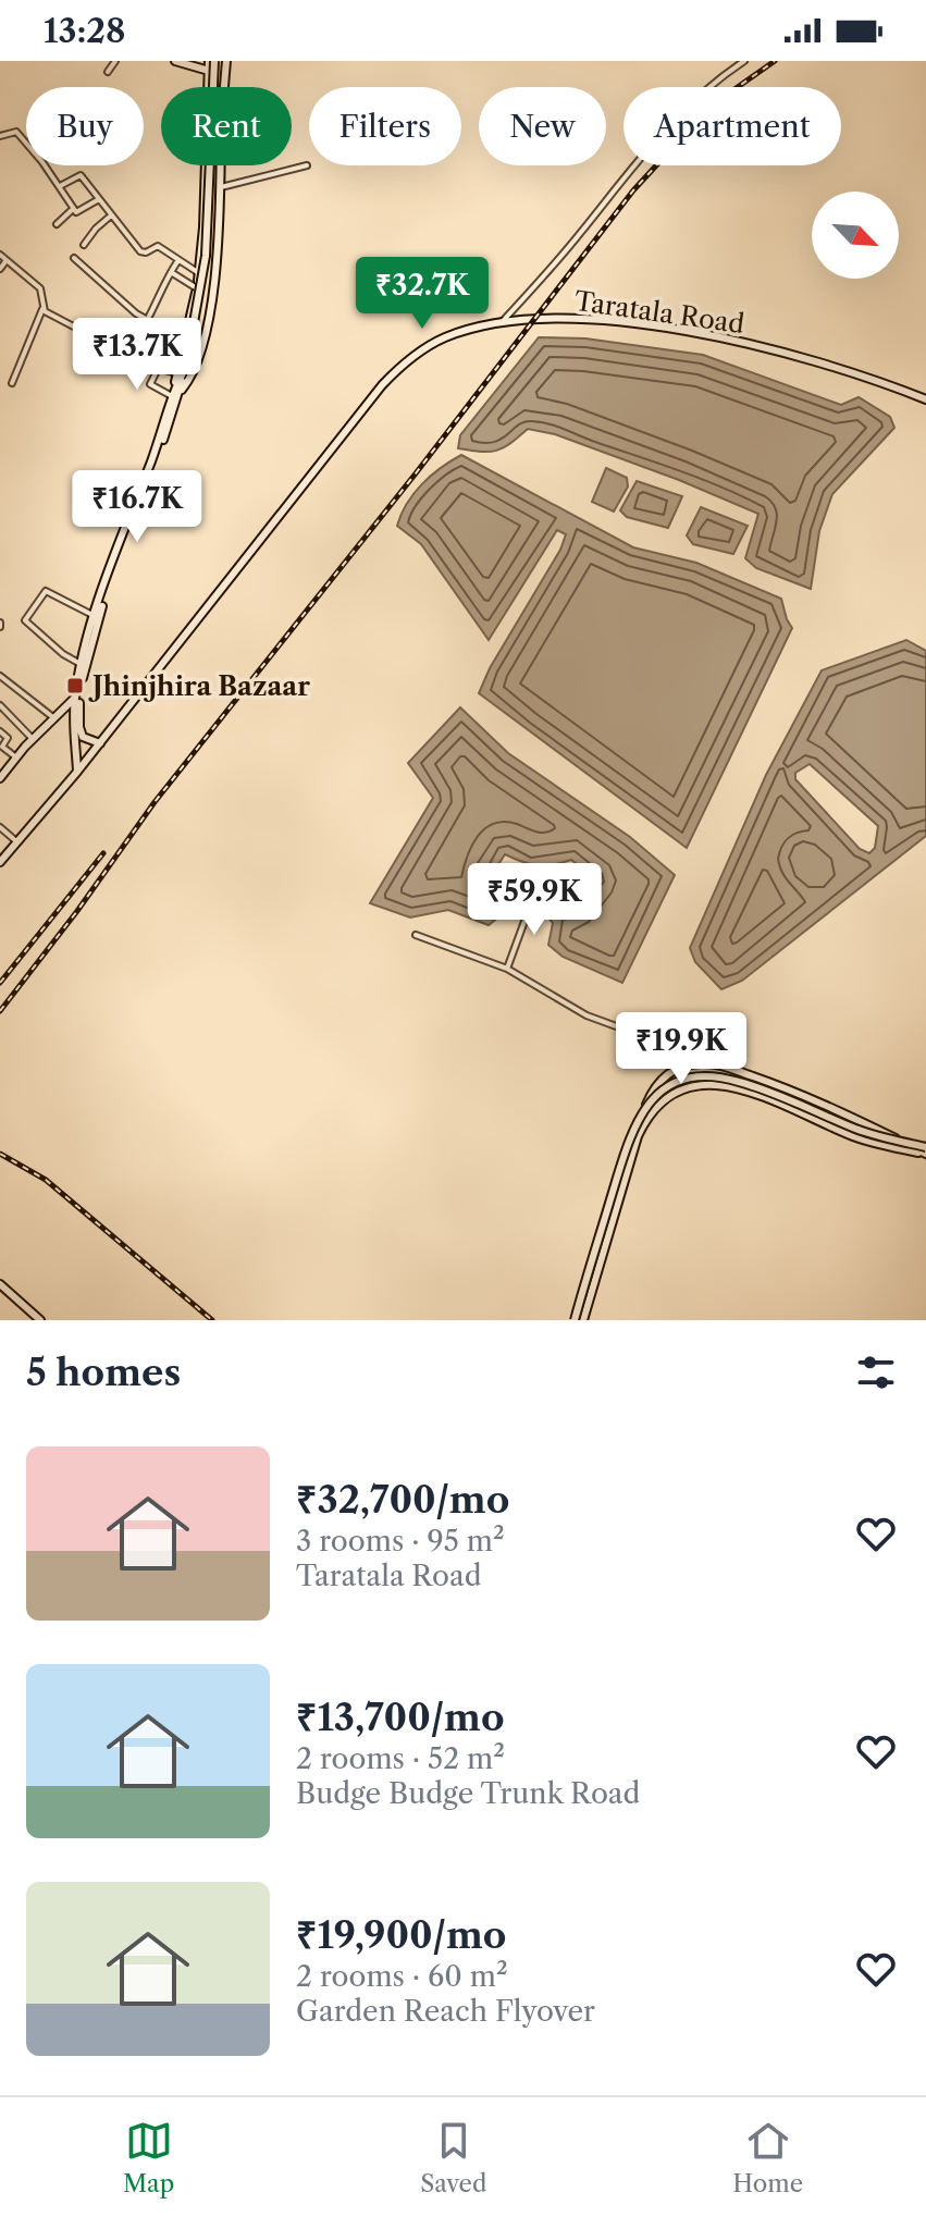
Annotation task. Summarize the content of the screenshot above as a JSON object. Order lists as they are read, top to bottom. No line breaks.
{"streets":{"street":["Taratala Road"]},"places":{"transit":["Jhinjhira Bazaar"]},"north":"bottom right","page":{"status":"13:28","chip":["Buy","Rent","Filters","New","Apartment"],"price":["₹32.7K","₹13.7K","₹16.7K","₹59.9K","₹19.9K"],"heading":"5 homes","list":[{"name":"₹32,700/mo","note":"3 rooms · 95 m² · Taratala Road"},{"name":"₹13,700/mo","note":"2 rooms · 52 m² · Budge Budge Trunk Road"},{"name":"₹19,900/mo","note":"2 rooms · 60 m² · Garden Reach Flyover"}],"tabs":["Map","Saved","Home"]}}
